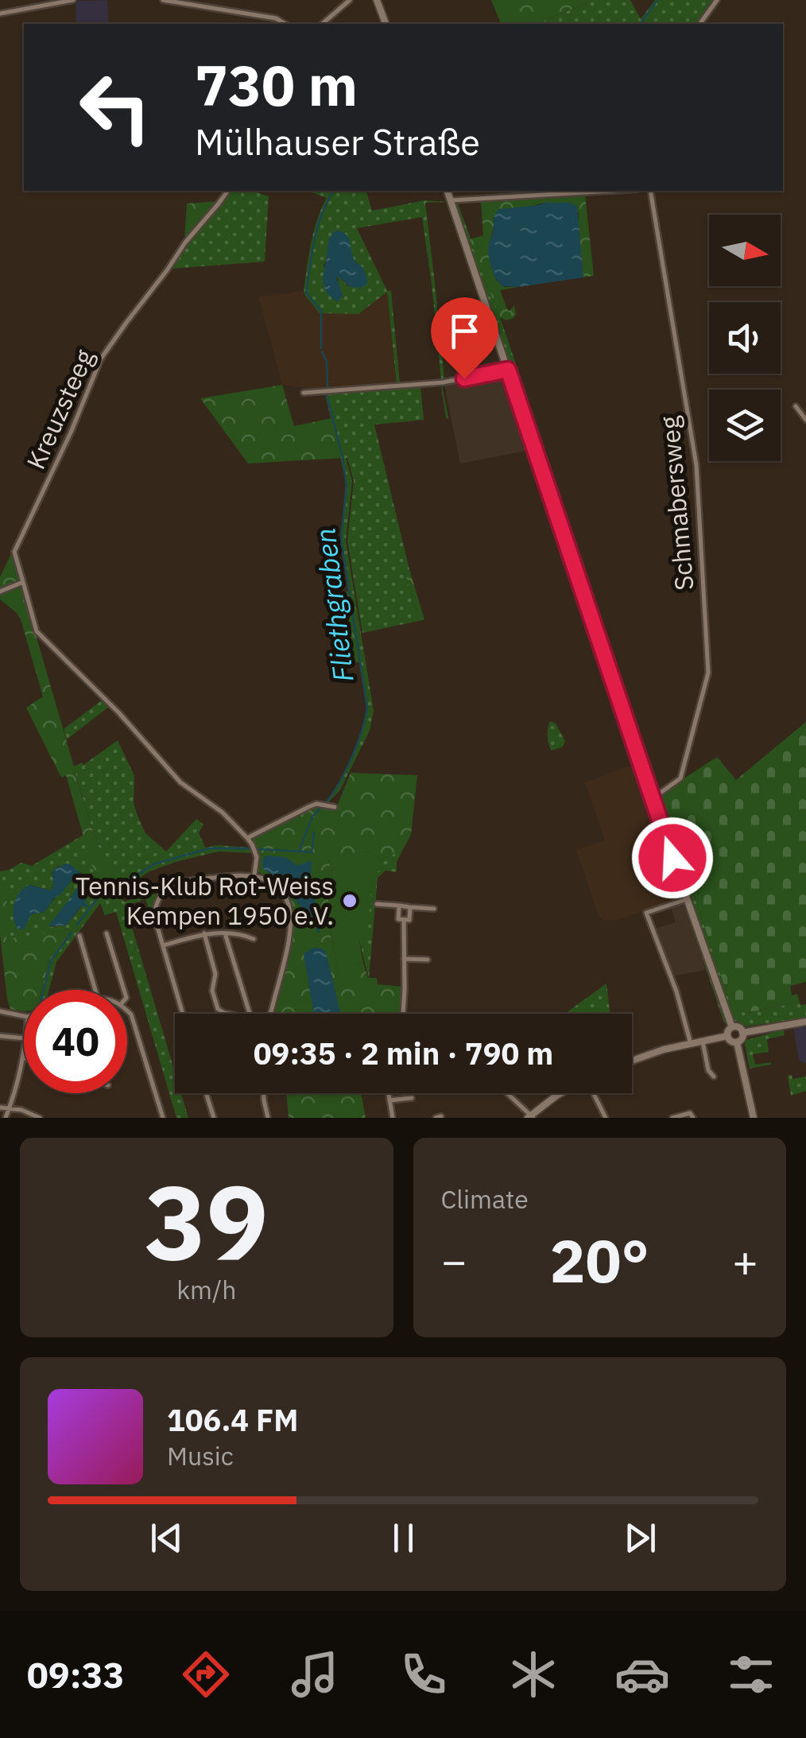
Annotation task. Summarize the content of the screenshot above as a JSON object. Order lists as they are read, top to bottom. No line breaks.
{"streets":{"street":["Kreuzsteeg","Schmabersweg"]},"water":["Fliethgraben"],"places":["Tennis-Klub Rot-Weiss Kempen 1950 e.V."],"north":"right","page":{"turn":["730 m","Mülhauser Straße"],"limit":"40","trip":"09:35 · 2 min · 790 m","tile":[["39","km/h"],"Climate"],"heat":["−","20°","+"],"song":["106.4 FM","Music"],"tabs":"09:33"}}
